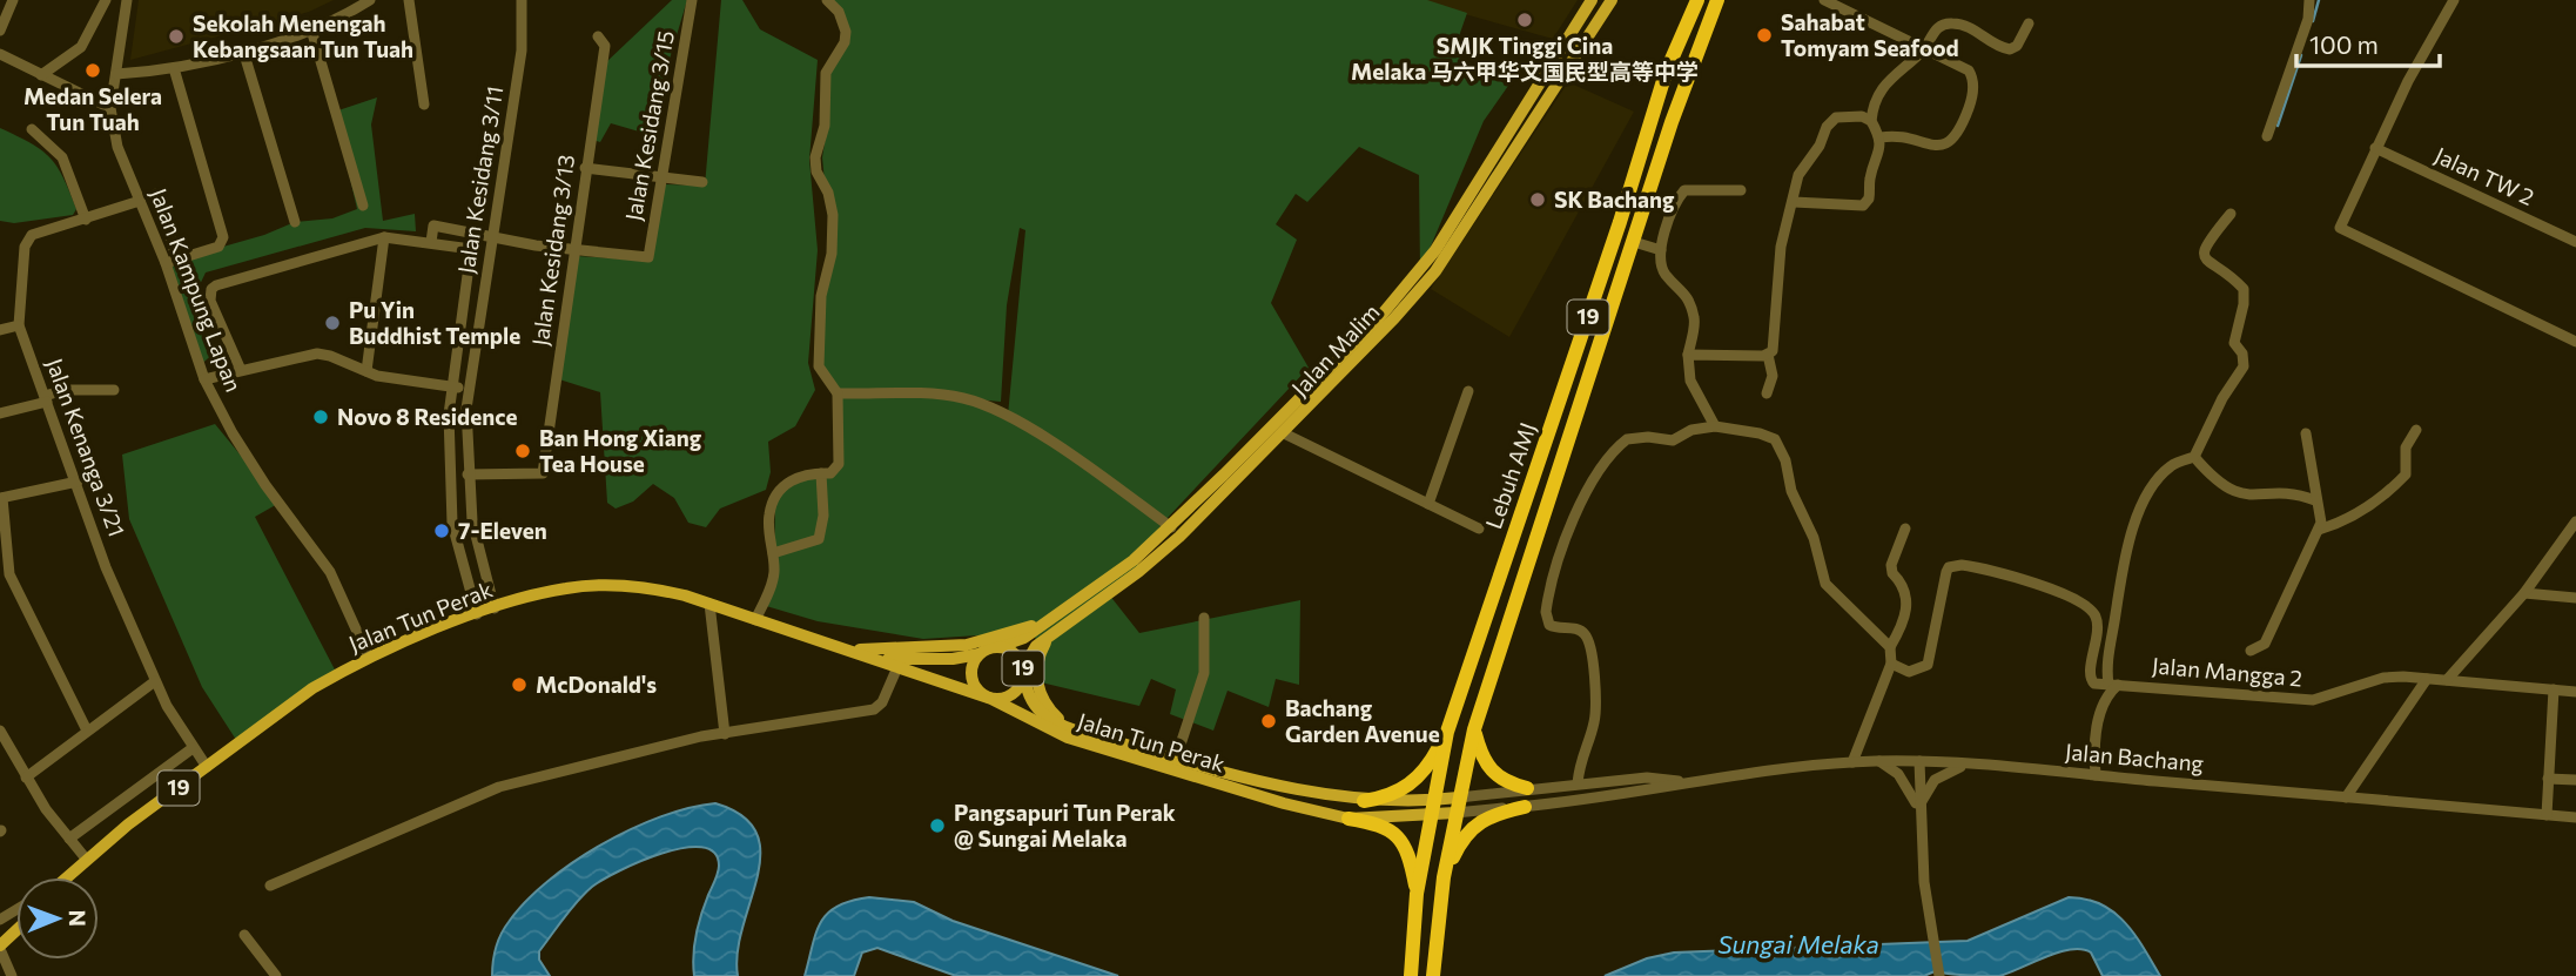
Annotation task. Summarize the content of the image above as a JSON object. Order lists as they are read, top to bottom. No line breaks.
{"streets":{"highway":["19","Lebuh AMJ"],"main road":["Jalan Malim","Jalan Tun Perak"],"street":["Jalan Kesidang 3/15","Jalan TW 2","Jalan Kesidang 3/11","Jalan Kesidang 3/13","Jalan Kampung Lapan","Jalan Kenanga 3/21","Jalan Mangga 2","Jalan Bachang"]},"crossings":[["Jalan Kesidang 3/15","Jalan Kesidang 3/13"],["Jalan Kesidang 3/11","Jalan Kesidang 3/13"],["Jalan Kesidang 3/11","Jalan Tun Perak"],["Jalan Kampung Lapan","Jalan Kenanga 3/21"],["Jalan Kampung Lapan","Jalan Tun Perak"],["19","Jalan Malim"],["19","Jalan Tun Perak"],["Jalan Malim","Jalan Tun Perak"],["Jalan Kenanga 3/21","Jalan Tun Perak"],["Lebuh AMJ","Jalan Tun Perak"],["Lebuh AMJ","Jalan Bachang"]],"water":["Sungai Melaka"],"places":["SMJK Tinggi Cina Melaka 马六甲华文国民型高等中学","Sahabat Tomyam Seafood","Sekolah Menengah Kebangsaan Tun Tuah","Medan Selera Tun Tuah","SK Bachang","Pu Yin Buddhist Temple","Novo 8 Residence","Ban Hong Xiang Tea House","7-Eleven","McDonald's","Bachang Garden Avenue","Pangsapuri Tun Perak @ Sungai Melaka"],"scale_bar":"100 m","north":"right"}
